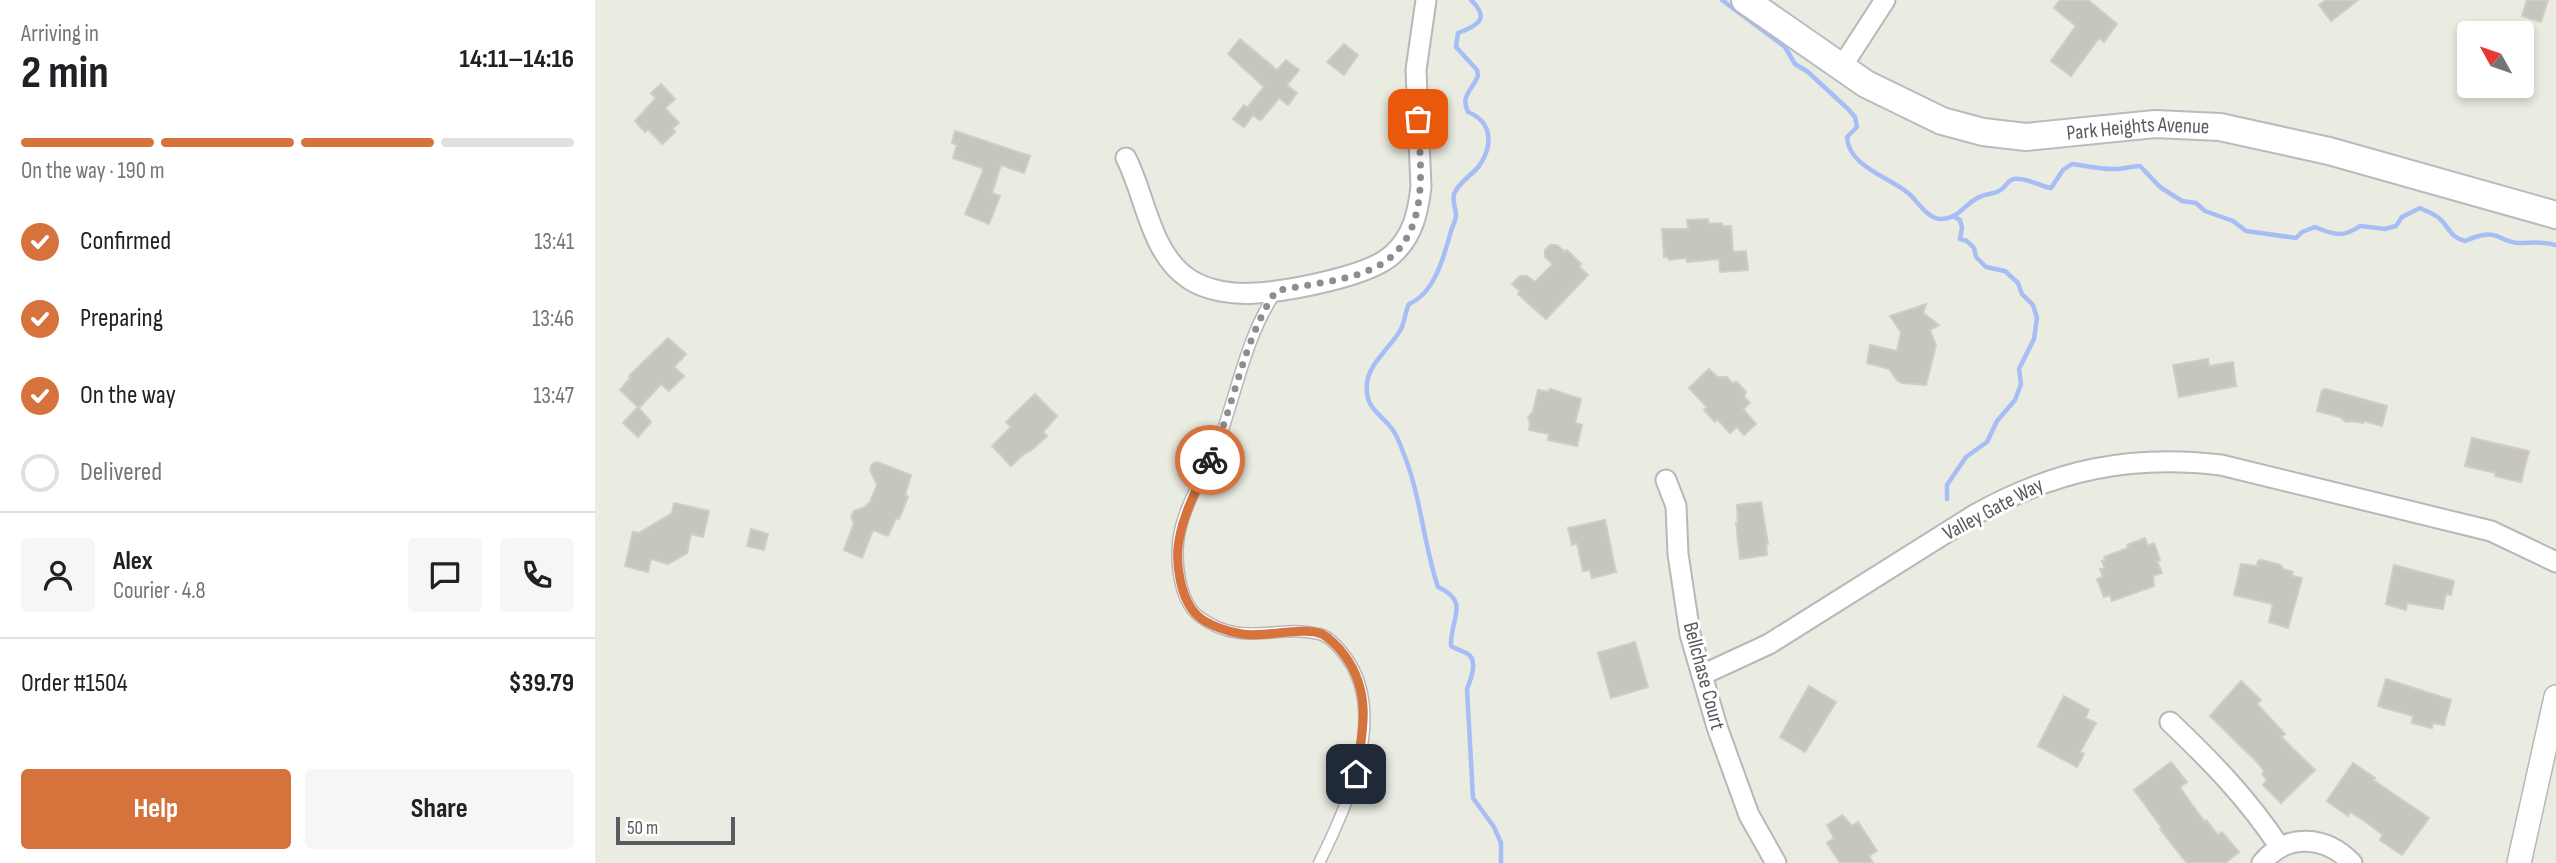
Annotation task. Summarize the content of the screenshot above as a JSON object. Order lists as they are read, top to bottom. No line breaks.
{"streets":{"main road":["Park Heights Avenue"],"street":["Valley Gate Way","Bellchase Court"]},"crossings":[["Valley Gate Way","Bellchase Court"]],"scale_bar":"50 m","north":"top left","page":{"heading":["2 min","Arriving in","14:11–14:16"],"panel":["Alex","Courier · 4.8","Order #1504","$39.79"],"bar":"On the way · 190 m","list":[["Confirmed","13:41"],["Preparing","13:46"],["On the way","13:47"],"Delivered"],"buttons":["Help","Share"],"scale":"50 m"}}
